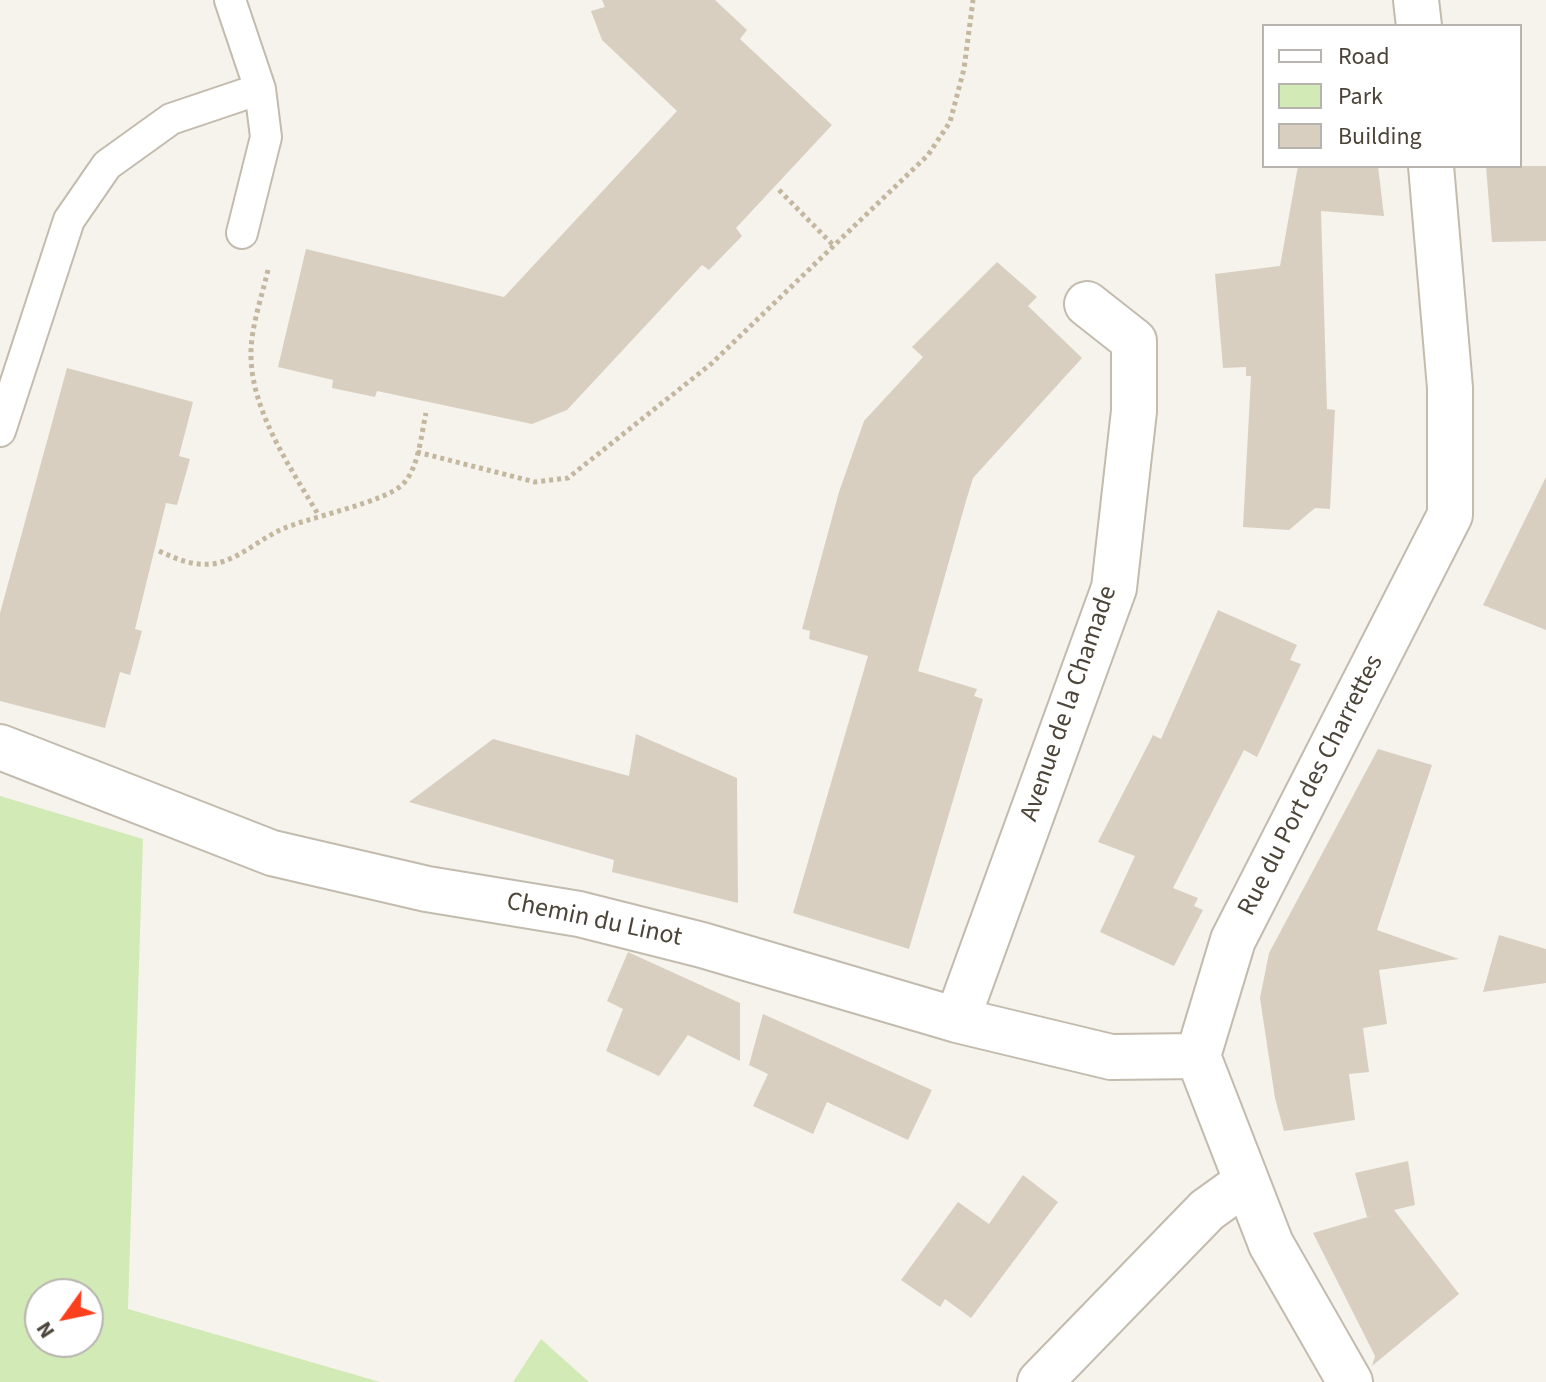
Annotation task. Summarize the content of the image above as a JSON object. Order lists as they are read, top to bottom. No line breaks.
{"streets":{"street":["Avenue de la Chamade","Rue du Port des Charrettes","Chemin du Linot"]},"crossings":[["Avenue de la Chamade","Chemin du Linot"],["Rue du Port des Charrettes","Chemin du Linot"]],"legend":["Road","Park","Building"],"north":"bottom left"}
